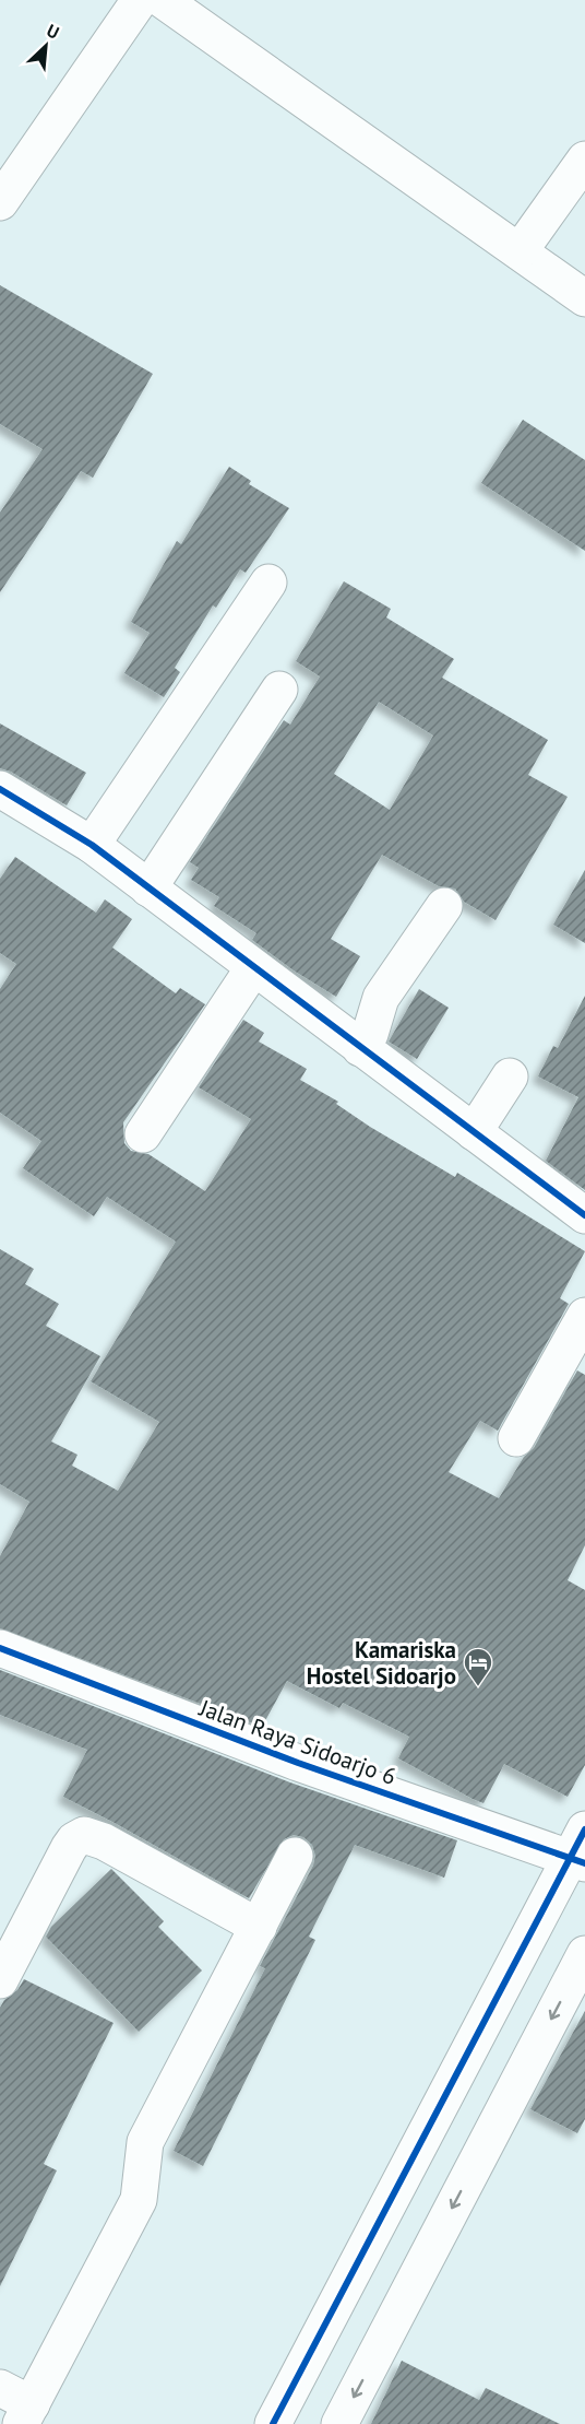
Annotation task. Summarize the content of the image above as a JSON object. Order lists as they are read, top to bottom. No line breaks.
{"streets":{"street":["Jalan Raya Sidoarjo 6"]},"places":{"hotel":["Kamariska Hostel Sidoarjo"]},"north":"top right"}
